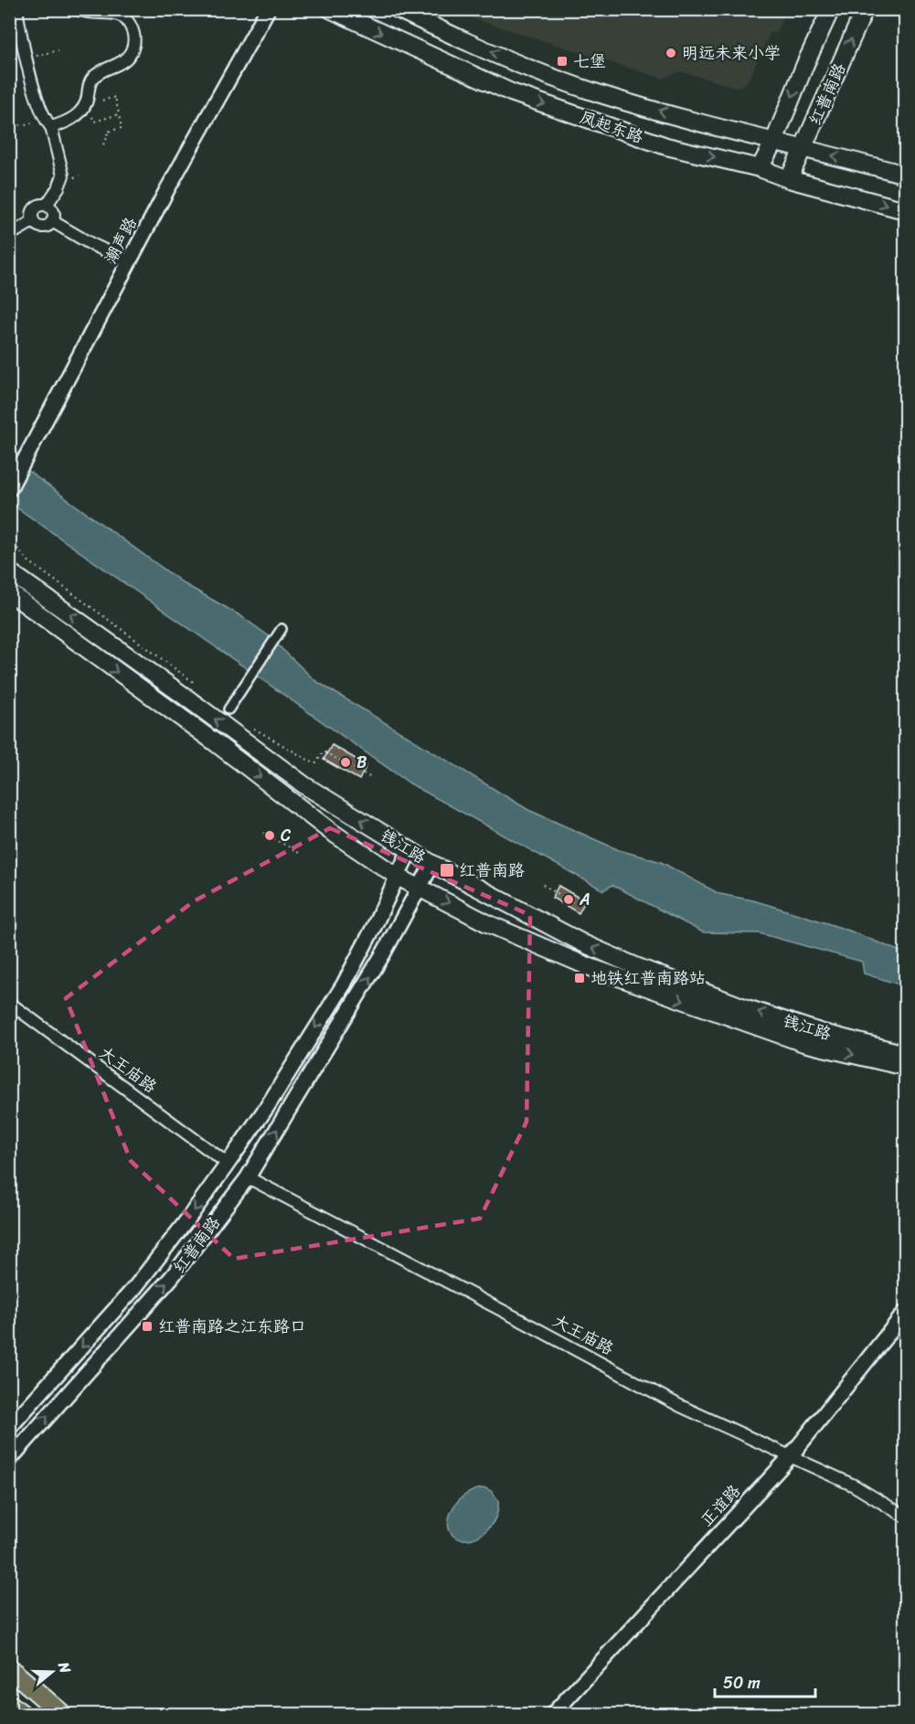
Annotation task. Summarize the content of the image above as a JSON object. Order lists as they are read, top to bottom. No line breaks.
{"streets":{"main road":["红普南路","凤起东路","钱江路"],"street":["潮声路","大王庙路","正谊路"]},"crossings":[["红普南路","凤起东路"],["红普南路","钱江路"],["红普南路","大王庙路"],["大王庙路","正谊路"]],"places":{"other":["明远未来小学","B","C","A"],"transit":["七堡","红普南路","地铁红普南路站","红普南路之江东路口"]},"scale_bar":"50 m","north":"right"}
